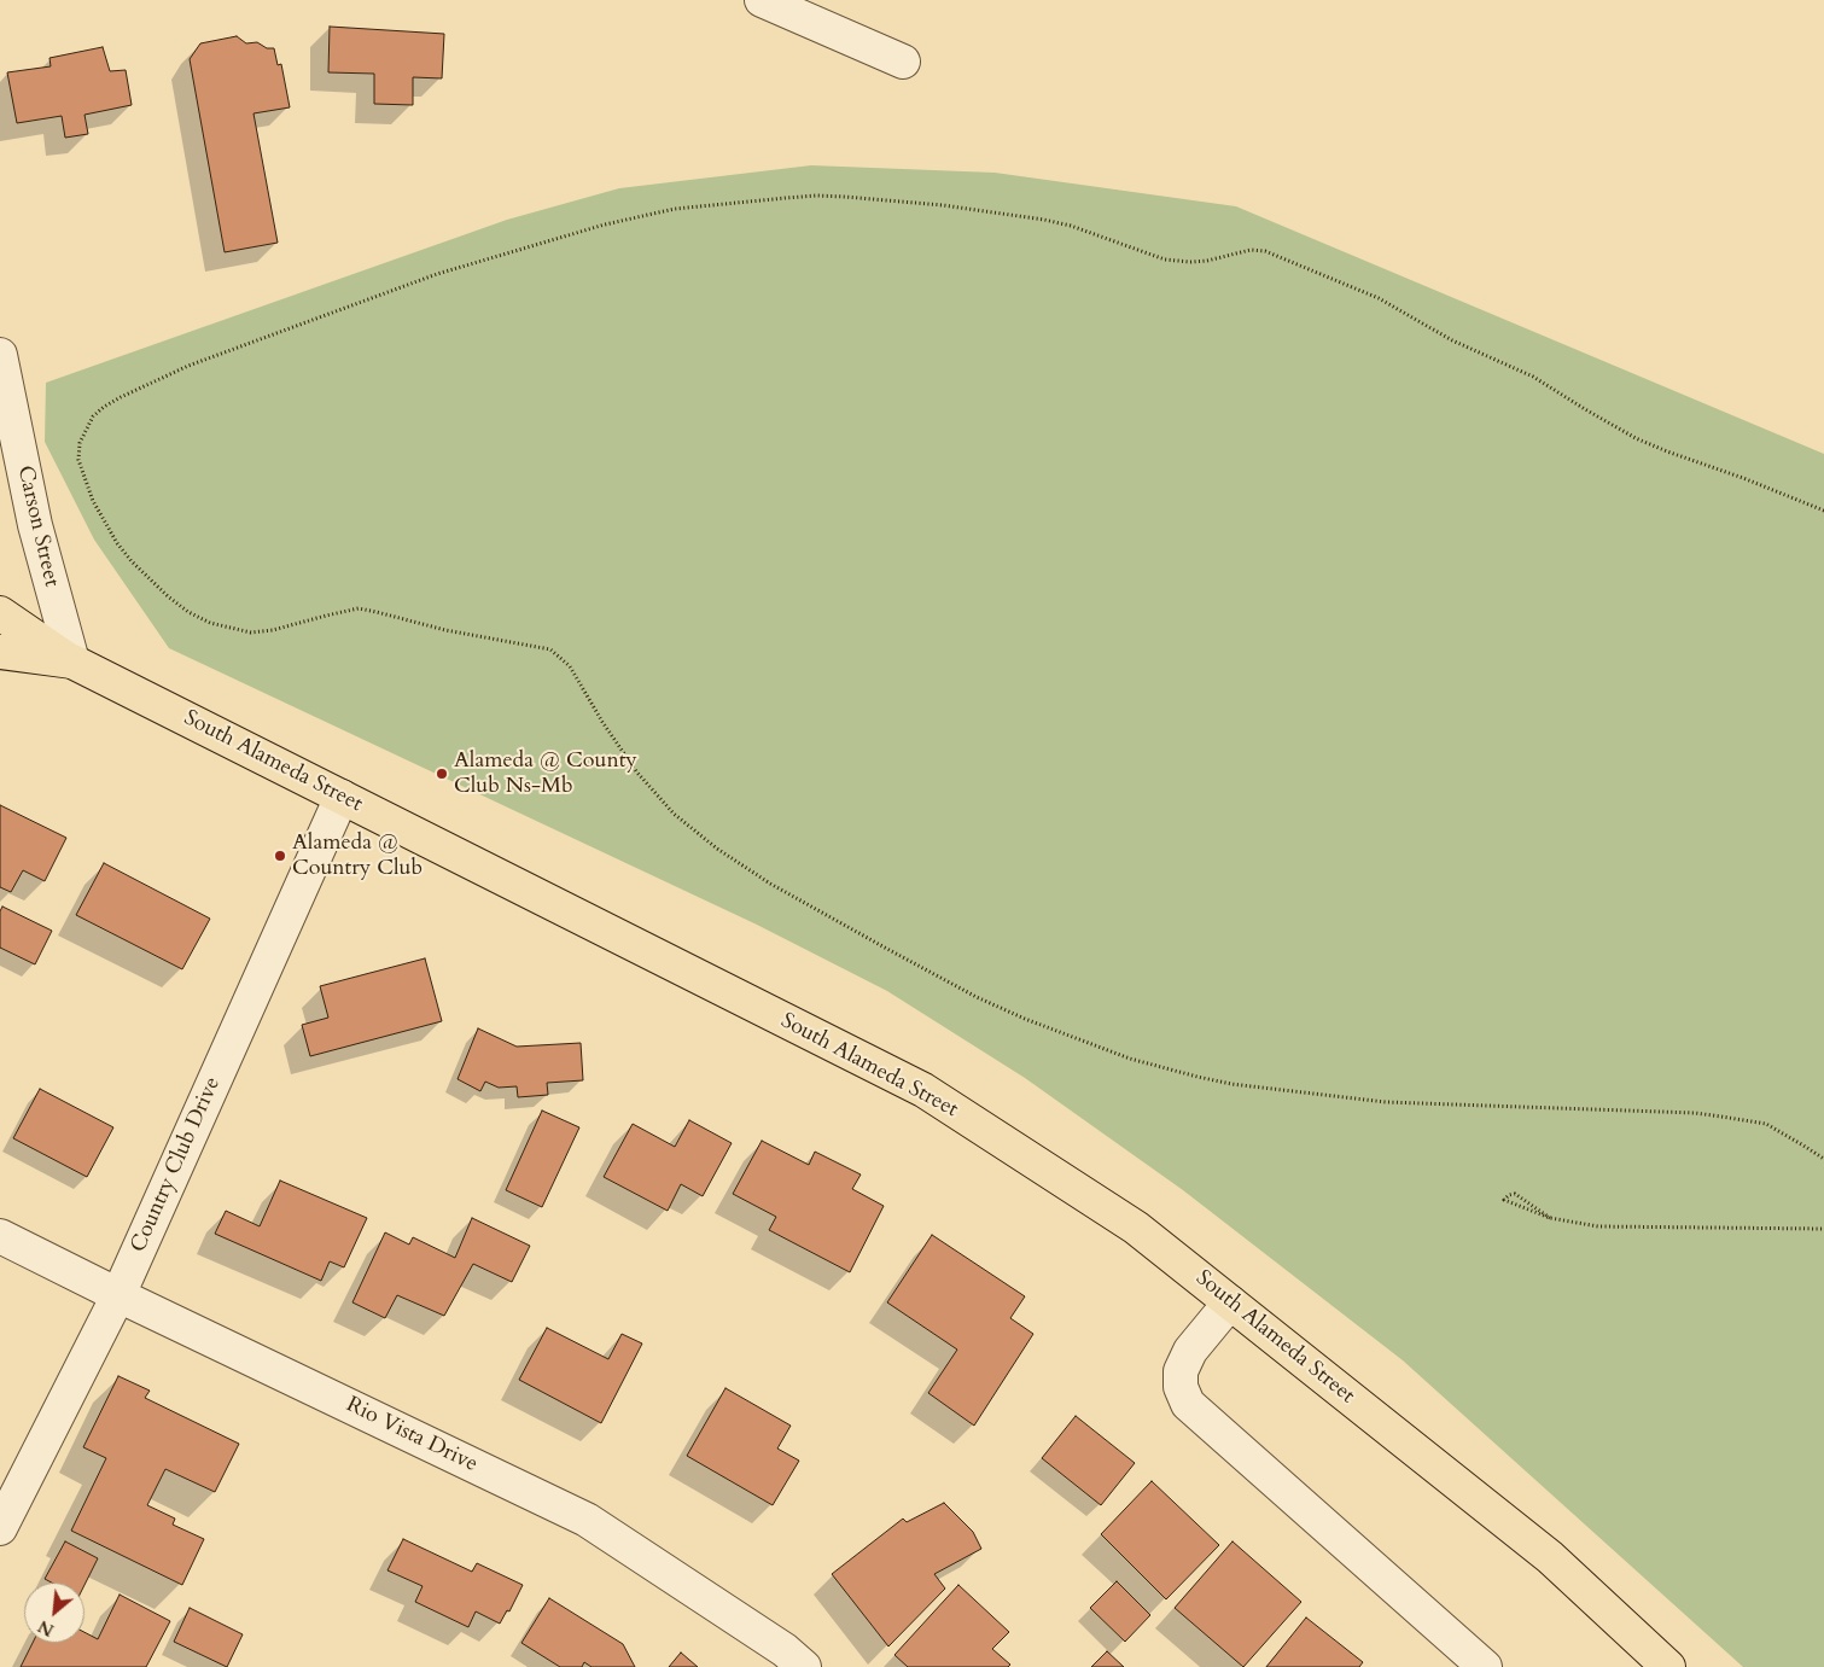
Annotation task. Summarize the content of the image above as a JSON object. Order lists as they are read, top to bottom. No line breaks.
{"streets":{"main road":["South Alameda Street"],"street":["Carson Street","Country Club Drive","Rio Vista Drive"]},"crossings":[["Carson Street","South Alameda Street"],["South Alameda Street","Country Club Drive"],["Country Club Drive","Rio Vista Drive"]],"places":["Alameda @ County Club Ns-Mb","Alameda @ Country Club"],"north":"bottom left"}
